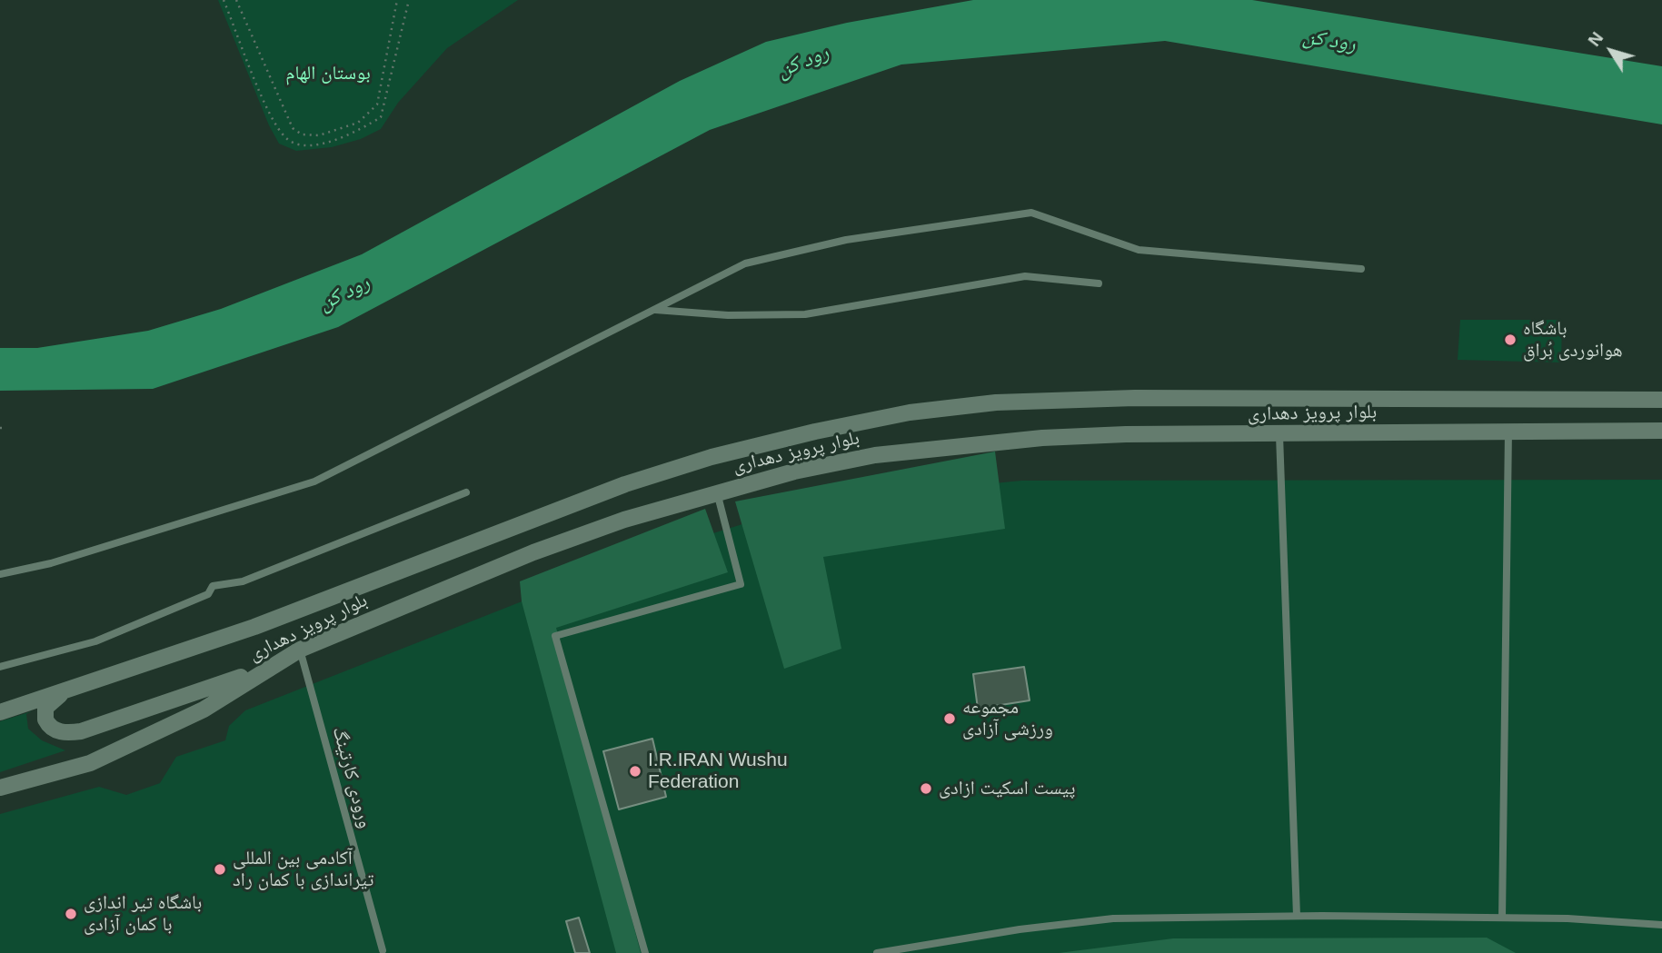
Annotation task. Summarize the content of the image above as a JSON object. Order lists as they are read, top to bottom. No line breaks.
{"streets":{"main road":["بلوار پرویز دهداری"],"lane":["ورودی کارتینگ"]},"crossings":[["بلوار پرویز دهداری","ورودی کارتینگ"]],"water":["رود کن"],"parks":["بوستان الهام"],"places":["باشگاه هوانوردی بُراق","مجموعه ورزشی آزادی","I.R.IRAN Wushu Federation","پیست اسکیت ازادی","آکادمی بین المللی تیراندازی با کمان راد","باشگاه تیر اندازی با کمان آزادی"],"north":"top left"}
